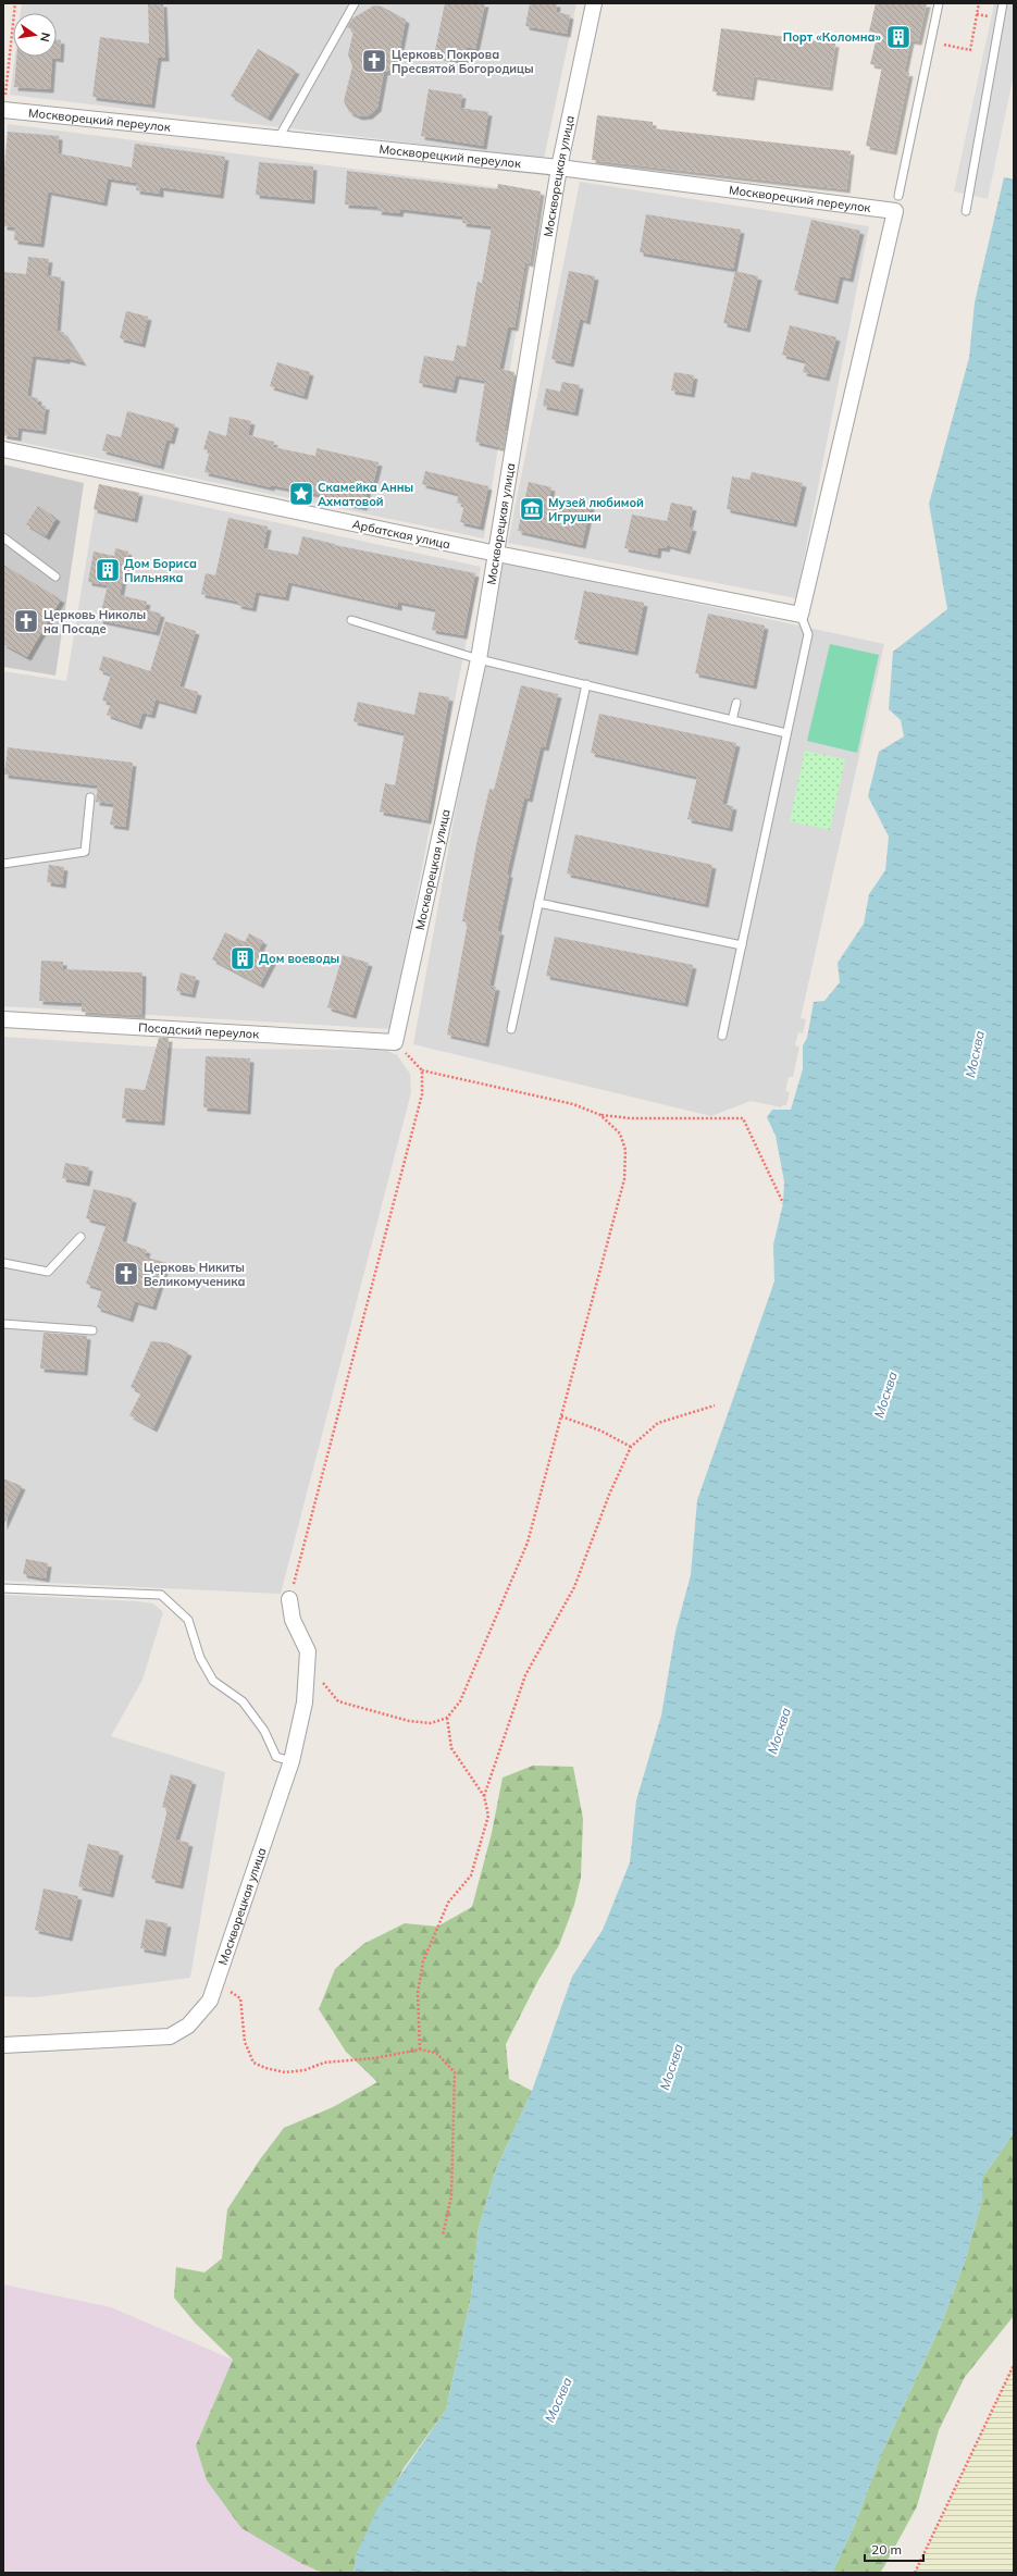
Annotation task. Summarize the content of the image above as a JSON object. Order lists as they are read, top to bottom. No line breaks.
{"streets":{"street":["Москворецкий переулок","Москворецкая улица","Арбатская улица","Посадский переулок"]},"crossings":[["Москворецкий переулок","Москворецкая улица"],["Москворецкий переулок","Арбатская улица"],["Москворецкая улица","Арбатская улица"],["Москворецкая улица","Посадский переулок"]],"water":["Москва"],"places":{"building":["Порт «Коломна»","Дом Бориса Пильняка","Дом воеводы"],"church":["Церковь Покрова Пресвятой Богородицы","Церковь Николы на Посаде","Церковь Никиты Великомученика"],"place":["Скамейка Анны Ахматовой"],"museum":["Музей любимой Игрушки"]},"scale_bar":"20 m","north":"right"}
